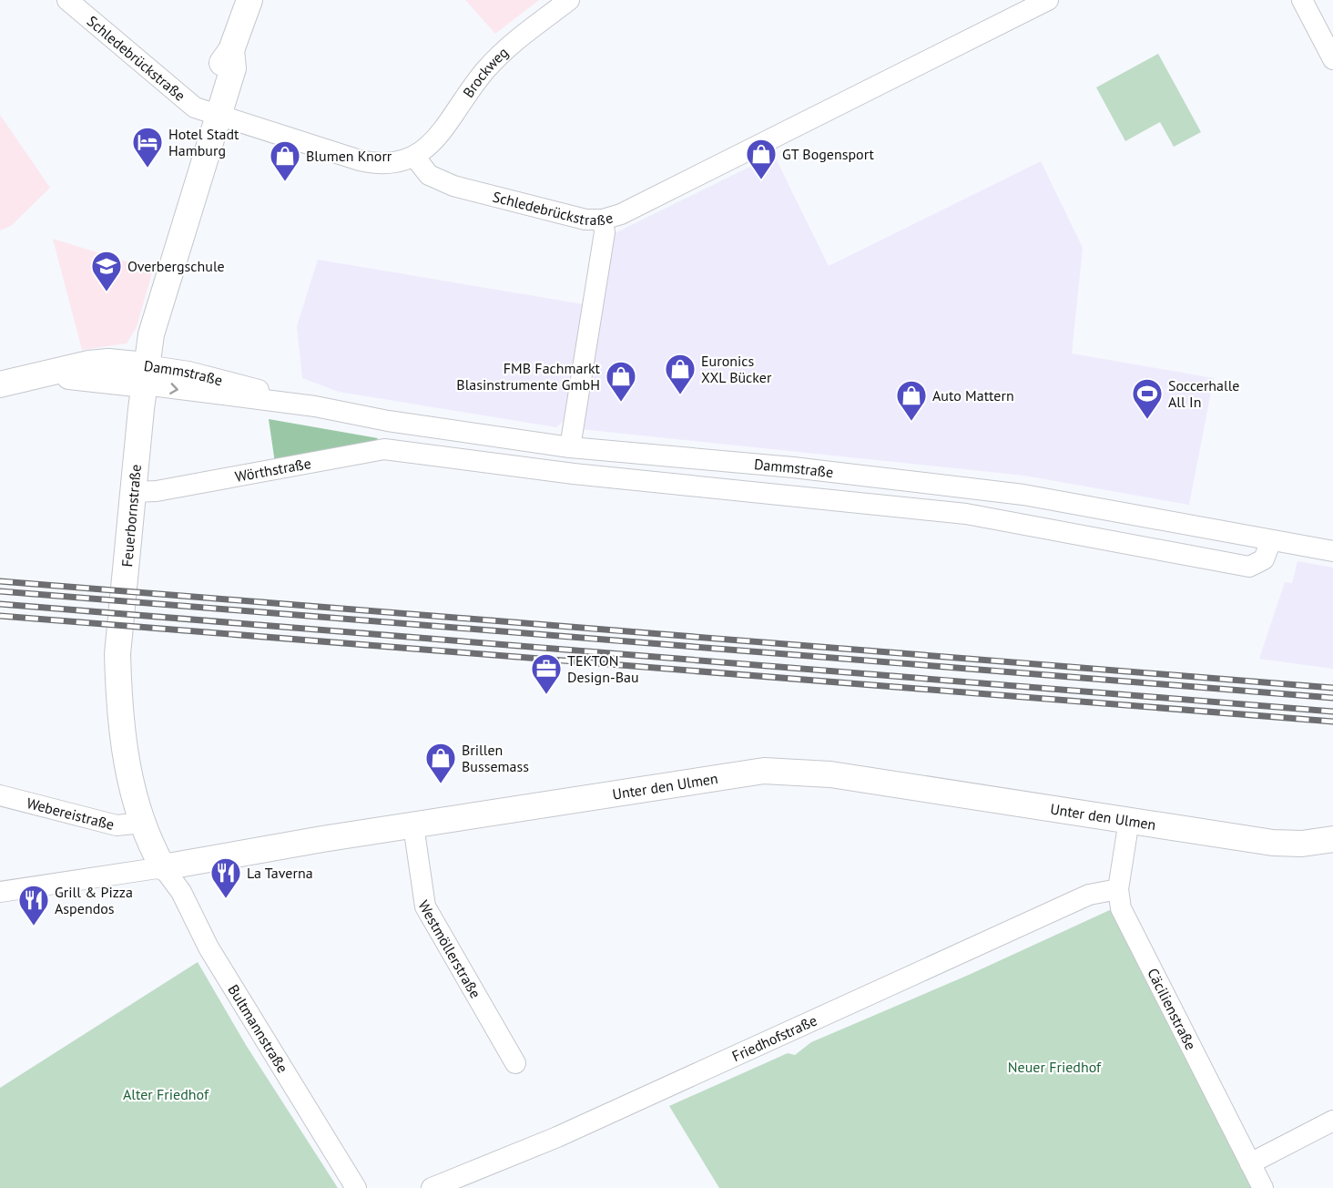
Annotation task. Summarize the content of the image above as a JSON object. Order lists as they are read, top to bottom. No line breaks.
{"streets":{"main road":["Dammstraße","Feuerbornstraße","Unter den Ulmen"],"street":["Schledebrückstraße","Brockweg","Wörthstraße","Webereistraße","Westmöllerstraße","Cäcilienstraße","Bultmannstraße","Friedhofstraße"]},"crossings":[["Schledebrückstraße","Brockweg"],["Schledebrückstraße","Feuerbornstraße"],["Dammstraße","Wörthstraße"],["Dammstraße","Feuerbornstraße"],["Wörthstraße","Feuerbornstraße"],["Feuerbornstraße","Unter den Ulmen"],["Feuerbornstraße","Webereistraße"],["Feuerbornstraße","Bultmannstraße"],["Unter den Ulmen","Westmöllerstraße"],["Unter den Ulmen","Cäcilienstraße"],["Unter den Ulmen","Bultmannstraße"],["Cäcilienstraße","Friedhofstraße"]],"parks":["Neuer Friedhof","Alter Friedhof"],"places":{"hotel":["Hotel Stadt Hamburg"],"shop":["GT Bogensport","Blumen Knorr","Euronics XXL Bücker","FMB Fachmarkt Blasinstrumente GmbH","Auto Mattern","Brillen Bussemass"],"school or university":["Overbergschule"],"sports":["Soccerhalle All In"],"office":["TEKTON Design-Bau"],"restaurant":["La Taverna","Grill & Pizza Aspendos"]}}
